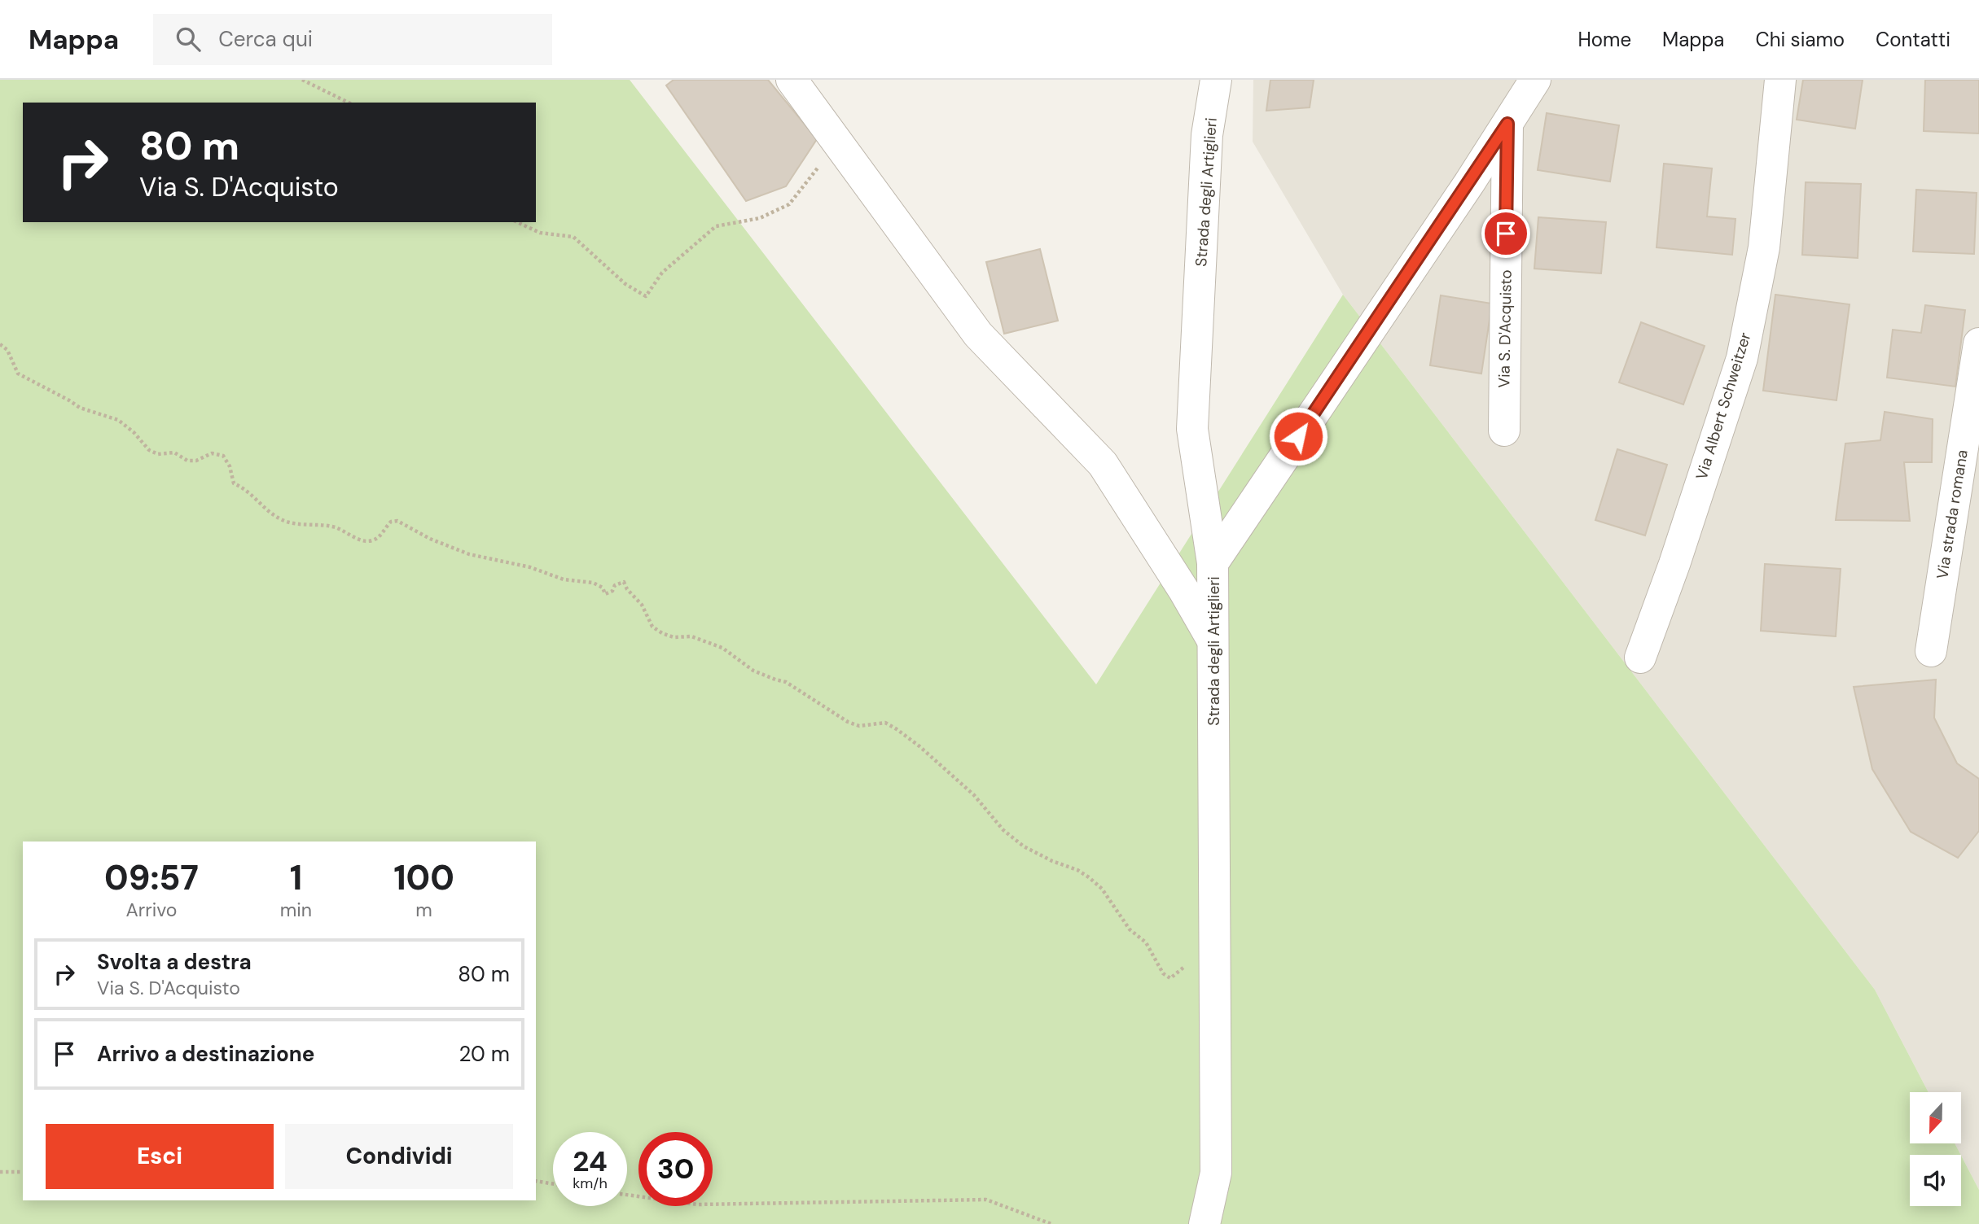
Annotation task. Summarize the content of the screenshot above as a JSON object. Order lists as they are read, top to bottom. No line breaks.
{"streets":{"street":["Strada degli Artiglieri","Via S. D'Acquisto","Via Albert Schweitzer","Via strada romana"]},"north":"bottom","page":{"header":"Mappa","search":"Cerca qui","nav":["Home","Mappa","Chi siamo","Contatti"],"turn":["80 m","Via S. D'Acquisto"],"eta":["09:57","Arrivo","1","min","100","m"],"list":[{"name":"Svolta a destra","note":"Via S. D'Acquisto","value":"80 m"},{"name":"Arrivo a destinazione","value":"20 m"}],"buttons":["Esci","Condividi"],"speed":"24 km/h","limit":"30"}}
